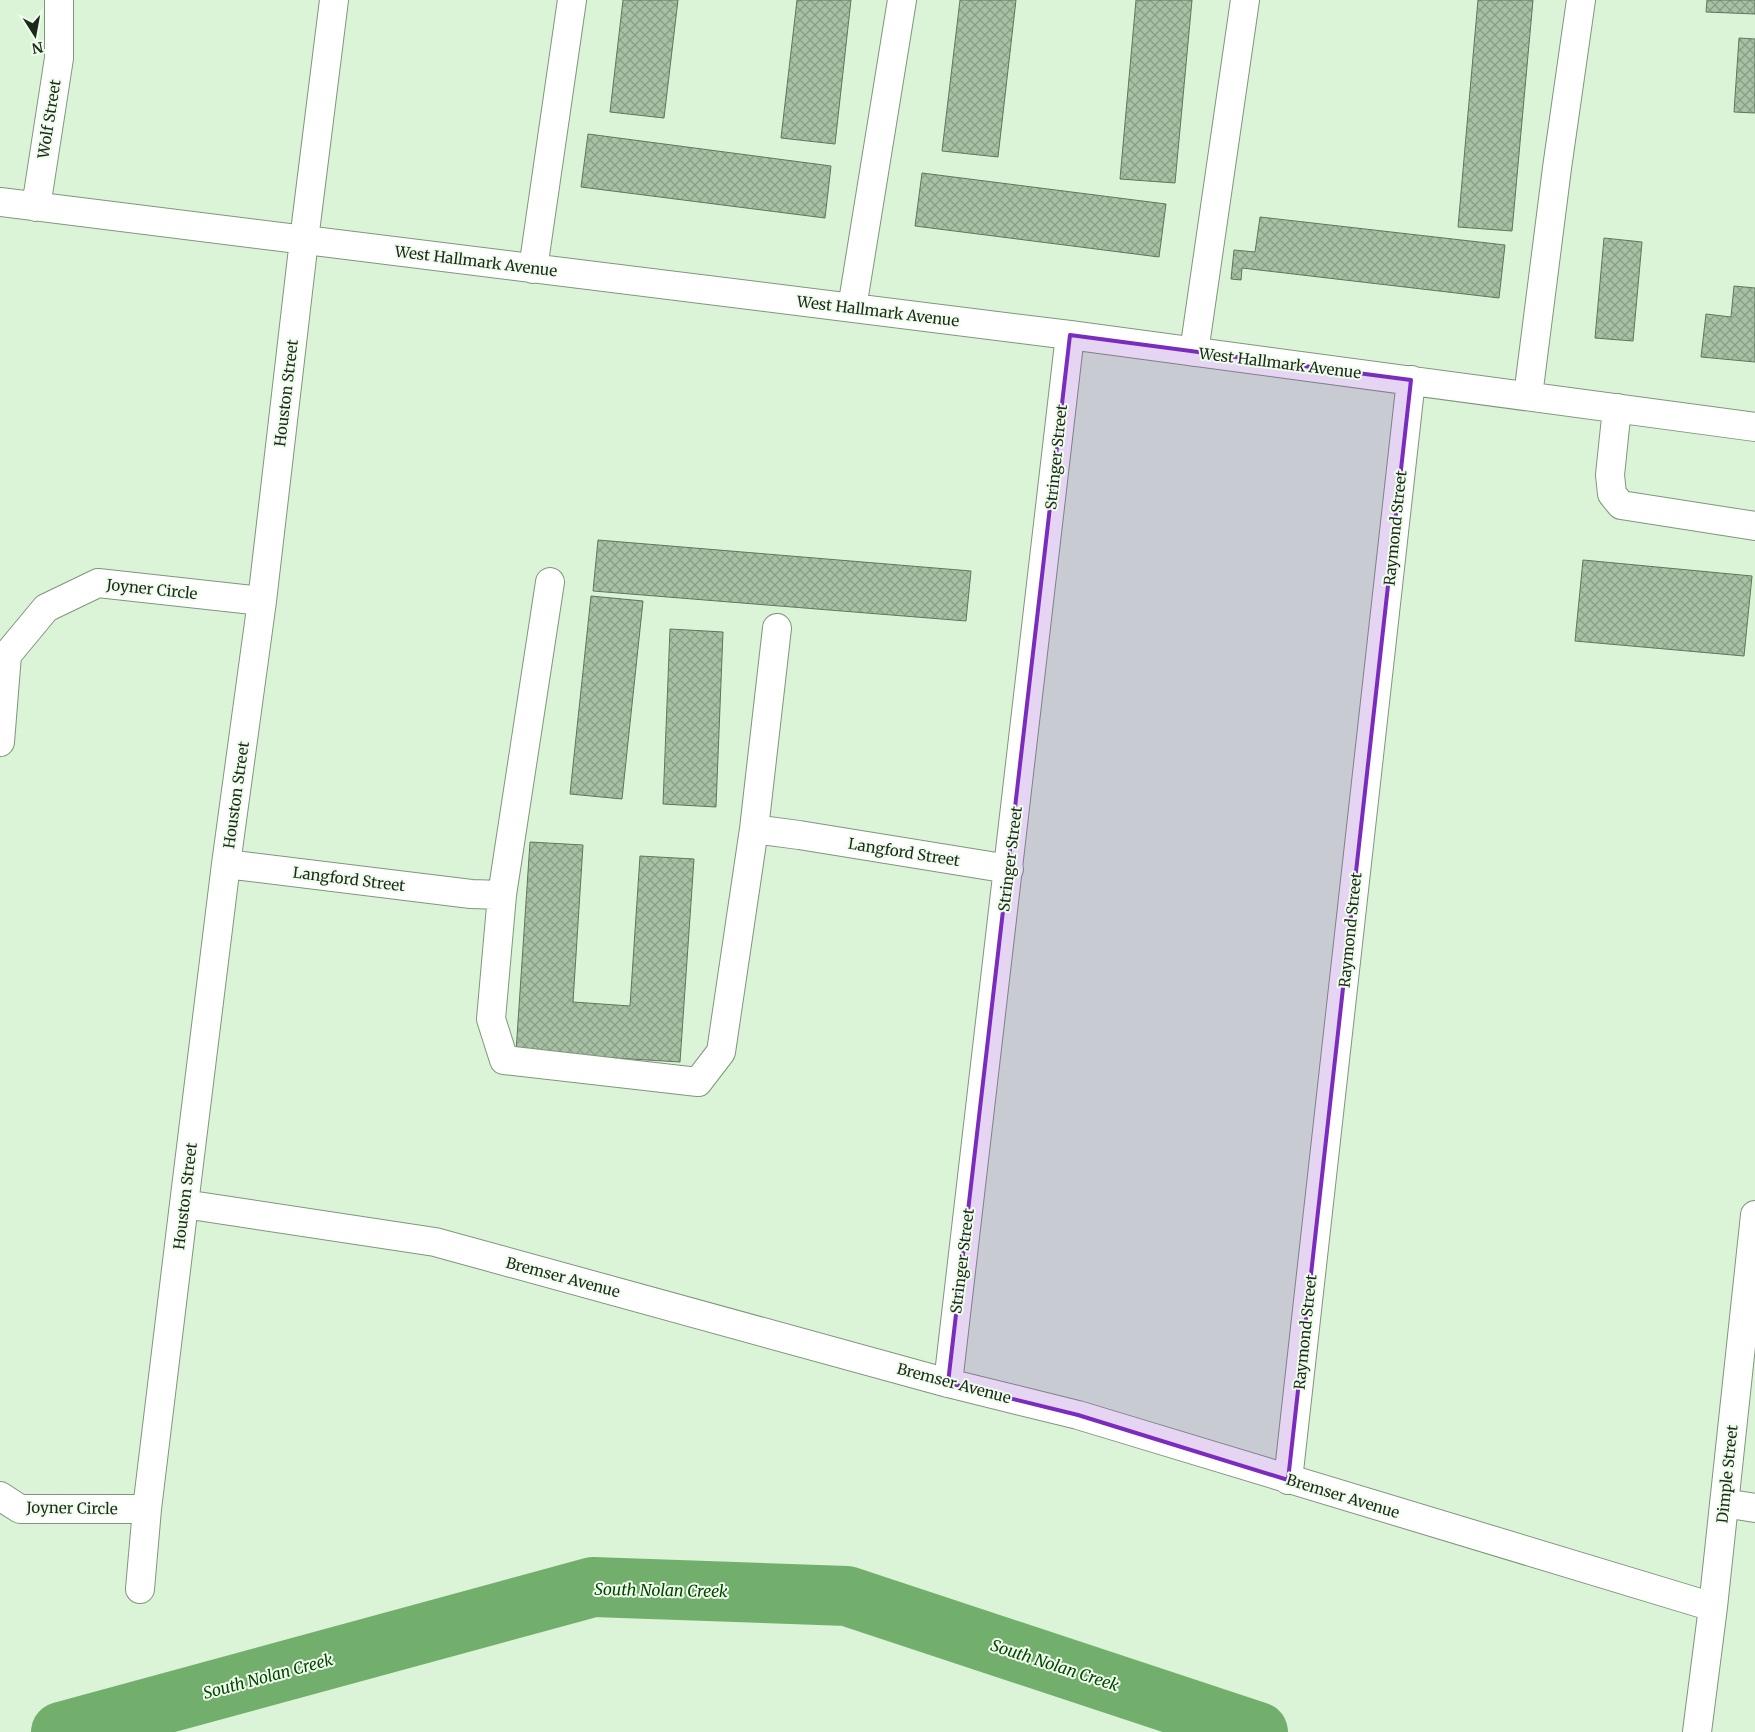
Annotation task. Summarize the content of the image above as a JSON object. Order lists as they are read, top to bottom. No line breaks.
{"streets":{"street":["Wolf Street","West Hallmark Avenue","Houston Street","Stringer Street","Raymond Street","Joyner Circle","Langford Street","Bremser Avenue","Dimple Street"]},"crossings":[["Wolf Street","West Hallmark Avenue"],["West Hallmark Avenue","Houston Street"],["West Hallmark Avenue","Stringer Street"],["West Hallmark Avenue","Raymond Street"],["Houston Street","Joyner Circle"],["Houston Street","Langford Street"],["Houston Street","Bremser Avenue"],["Stringer Street","Langford Street"],["Stringer Street","Bremser Avenue"],["Raymond Street","Bremser Avenue"],["Bremser Avenue","Dimple Street"]],"water":["South Nolan Creek"],"north":"bottom"}
